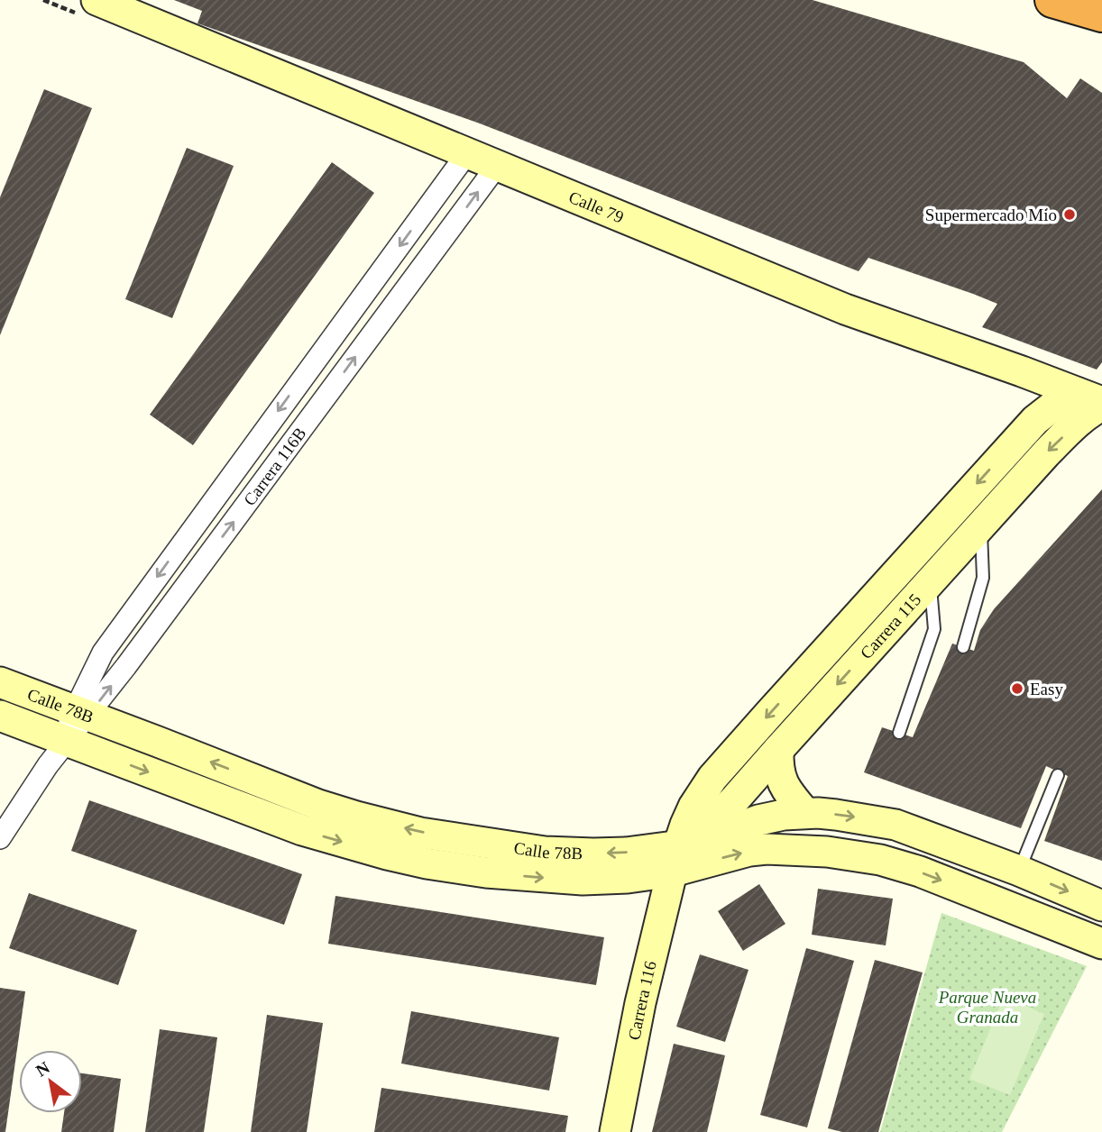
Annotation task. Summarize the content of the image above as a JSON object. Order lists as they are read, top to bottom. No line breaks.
{"streets":{"street":["Calle 79","Carrera 116B","Carrera 115","Calle 78B","Carrera 116"]},"crossings":[["Calle 79","Carrera 116B"],["Calle 79","Carrera 115"],["Carrera 116B","Calle 78B"],["Carrera 115","Calle 78B"],["Carrera 115","Carrera 116"],["Calle 78B","Carrera 116"]],"one_way":["Carrera 115"],"parks":["Parque Nueva Granada"],"places":["Supermercado Mio","Easy"],"north":"top left"}
